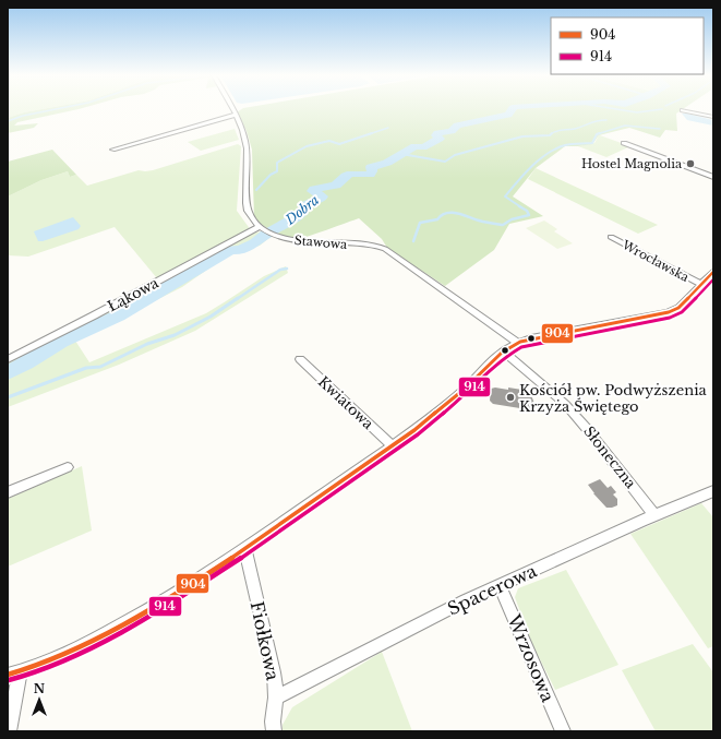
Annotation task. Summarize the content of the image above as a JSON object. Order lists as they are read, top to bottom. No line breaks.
{"streets":{"street":["Stawowa","Wrocławska","Łąkowa","Kwiatowa","Słoneczna","Spacerowa","Fiołkowa","Wrzosowa"]},"crossings":[["Stawowa","Wrocławska"],["Stawowa","Łąkowa"],["Wrocławska","Kwiatowa"],["Wrocławska","Słoneczna"],["Wrocławska","Fiołkowa"],["Słoneczna","Spacerowa"],["Spacerowa","Fiołkowa"],["Spacerowa","Wrzosowa"]],"water":["Dobra"],"places":["Hostel Magnolia","Kościół pw. Podwyższenia Krzyża Świętego"],"lines":["transit line 904","transit line 914"],"legend":["904","914"],"north":"top"}
